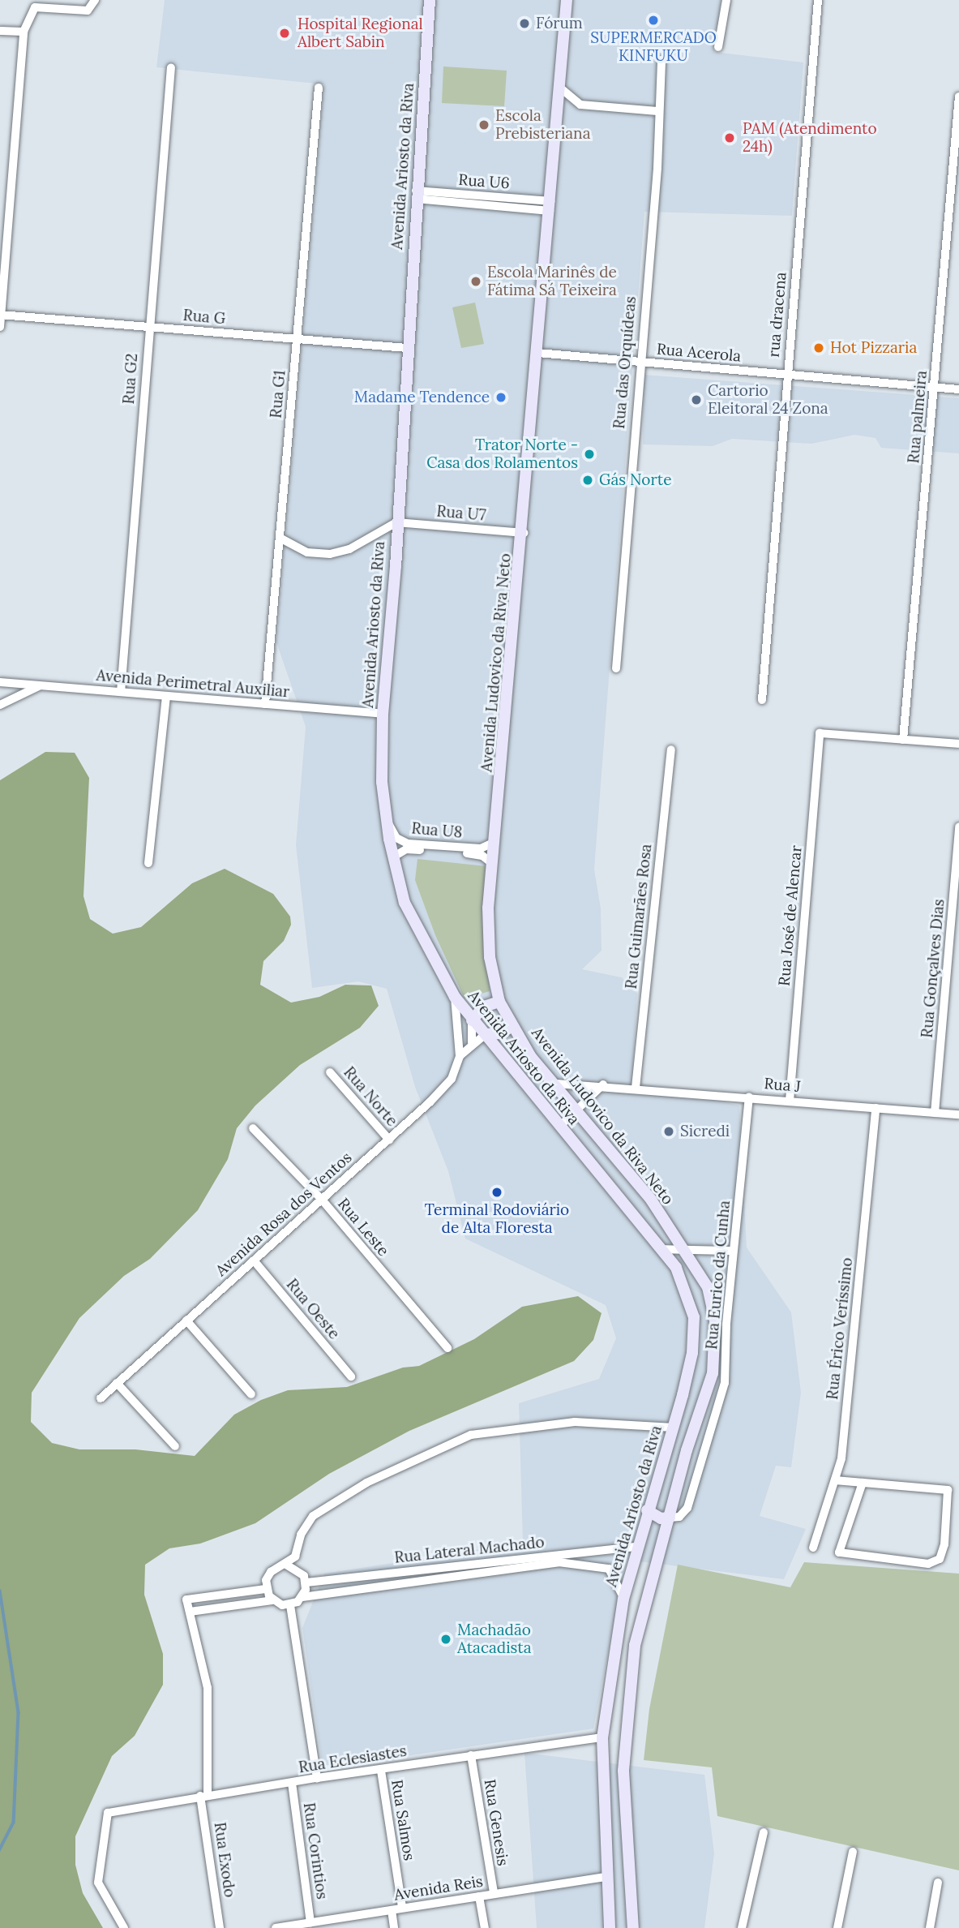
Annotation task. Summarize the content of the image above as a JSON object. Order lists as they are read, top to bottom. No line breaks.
{"streets":{"street":["Avenida Ariosto da Riva","Rua U6","rua dracena","Rua G","Rua Acerola","Rua das Orquídeas","Rua G2","Rua G1","Rua palmeira","Rua U7","Avenida Ludovico da Riva Neto","Avenida Perimetral Auxiliar","Rua U8","Rua José de Alencar","Rua Guimarães Rosa","Rua Gonçalves Dias","Rua J","Rua Norte","Avenida Rosa dos Ventos","Rua Leste","Rua Eurico da Cunha","Rua Oeste","Rua Érico Veríssimo","Rua Lateral Machado","Rua Eclesiastes","Rua Salmos","Rua Genesis","Rua Corintios","Rua Exodo","Avenida Reis"]},"crossings":[["Avenida Ariosto da Riva","Rua U6"],["Avenida Ariosto da Riva","Rua G"],["Avenida Ariosto da Riva","Rua U7"],["Avenida Ariosto da Riva","Avenida Perimetral Auxiliar"],["Avenida Ariosto da Riva","Rua U8"],["Avenida Ariosto da Riva","Avenida Rosa dos Ventos"],["Avenida Ariosto da Riva","Rua Lateral Machado"],["Avenida Ariosto da Riva","Rua Eclesiastes"],["Avenida Ariosto da Riva","Avenida Reis"],["Rua U6","Avenida Ludovico da Riva Neto"],["rua dracena","Rua Acerola"],["Rua G","Rua G2"],["Rua G","Rua G1"],["Rua Acerola","Rua das Orquídeas"],["Rua Acerola","Rua palmeira"],["Rua Acerola","Avenida Ludovico da Riva Neto"],["Rua G2","Avenida Perimetral Auxiliar"],["Rua G1","Avenida Perimetral Auxiliar"],["Rua palmeira","Rua José de Alencar"],["Rua U7","Avenida Ludovico da Riva Neto"],["Avenida Ludovico da Riva Neto","Rua U8"],["Avenida Ludovico da Riva Neto","Rua J"],["Avenida Ludovico da Riva Neto","Rua Eurico da Cunha"],["Rua José de Alencar","Rua J"],["Rua Guimarães Rosa","Rua J"],["Rua Gonçalves Dias","Rua J"],["Rua J","Rua Eurico da Cunha"],["Rua J","Rua Érico Veríssimo"],["Rua Norte","Avenida Rosa dos Ventos"],["Avenida Rosa dos Ventos","Rua Leste"],["Avenida Rosa dos Ventos","Rua Oeste"],["Rua Lateral Machado","Rua Exodo"],["Rua Eclesiastes","Rua Salmos"],["Rua Eclesiastes","Rua Genesis"],["Rua Eclesiastes","Rua Corintios"],["Rua Eclesiastes","Rua Exodo"],["Rua Salmos","Avenida Reis"],["Rua Genesis","Avenida Reis"],["Rua Corintios","Avenida Reis"]],"places":["SUPERMERCADO KINFUKU","Fórum","Hospital Regional Albert Sabin","Escola Prebisteriana","PAM (Atendimento 24h)","Escola Marinês de Fátima Sá Teixeira","Hot Pizzaria","Madame Tendence","Cartorio Eleitoral 24 Zona","Trator Norte - Casa dos Rolamentos","Gás Norte","Sicredi","Terminal Rodoviário de Alta Floresta","Machadão Atacadista"]}
